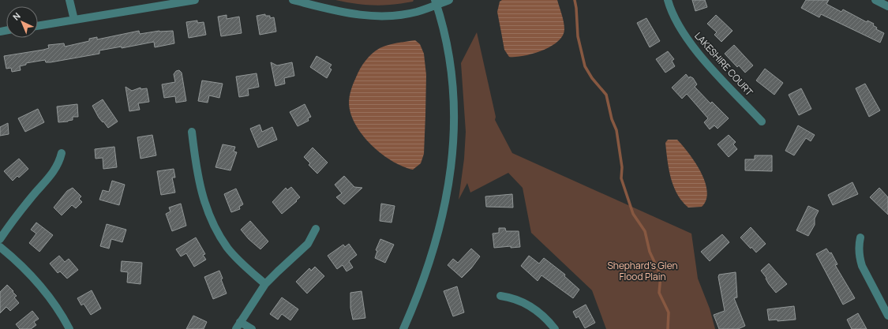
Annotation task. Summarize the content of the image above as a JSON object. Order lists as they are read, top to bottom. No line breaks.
{"streets":{"street":["LAKESHIRE COURT"]},"parks":["Shephard's Glen Flood Plain"],"north":"top left"}
